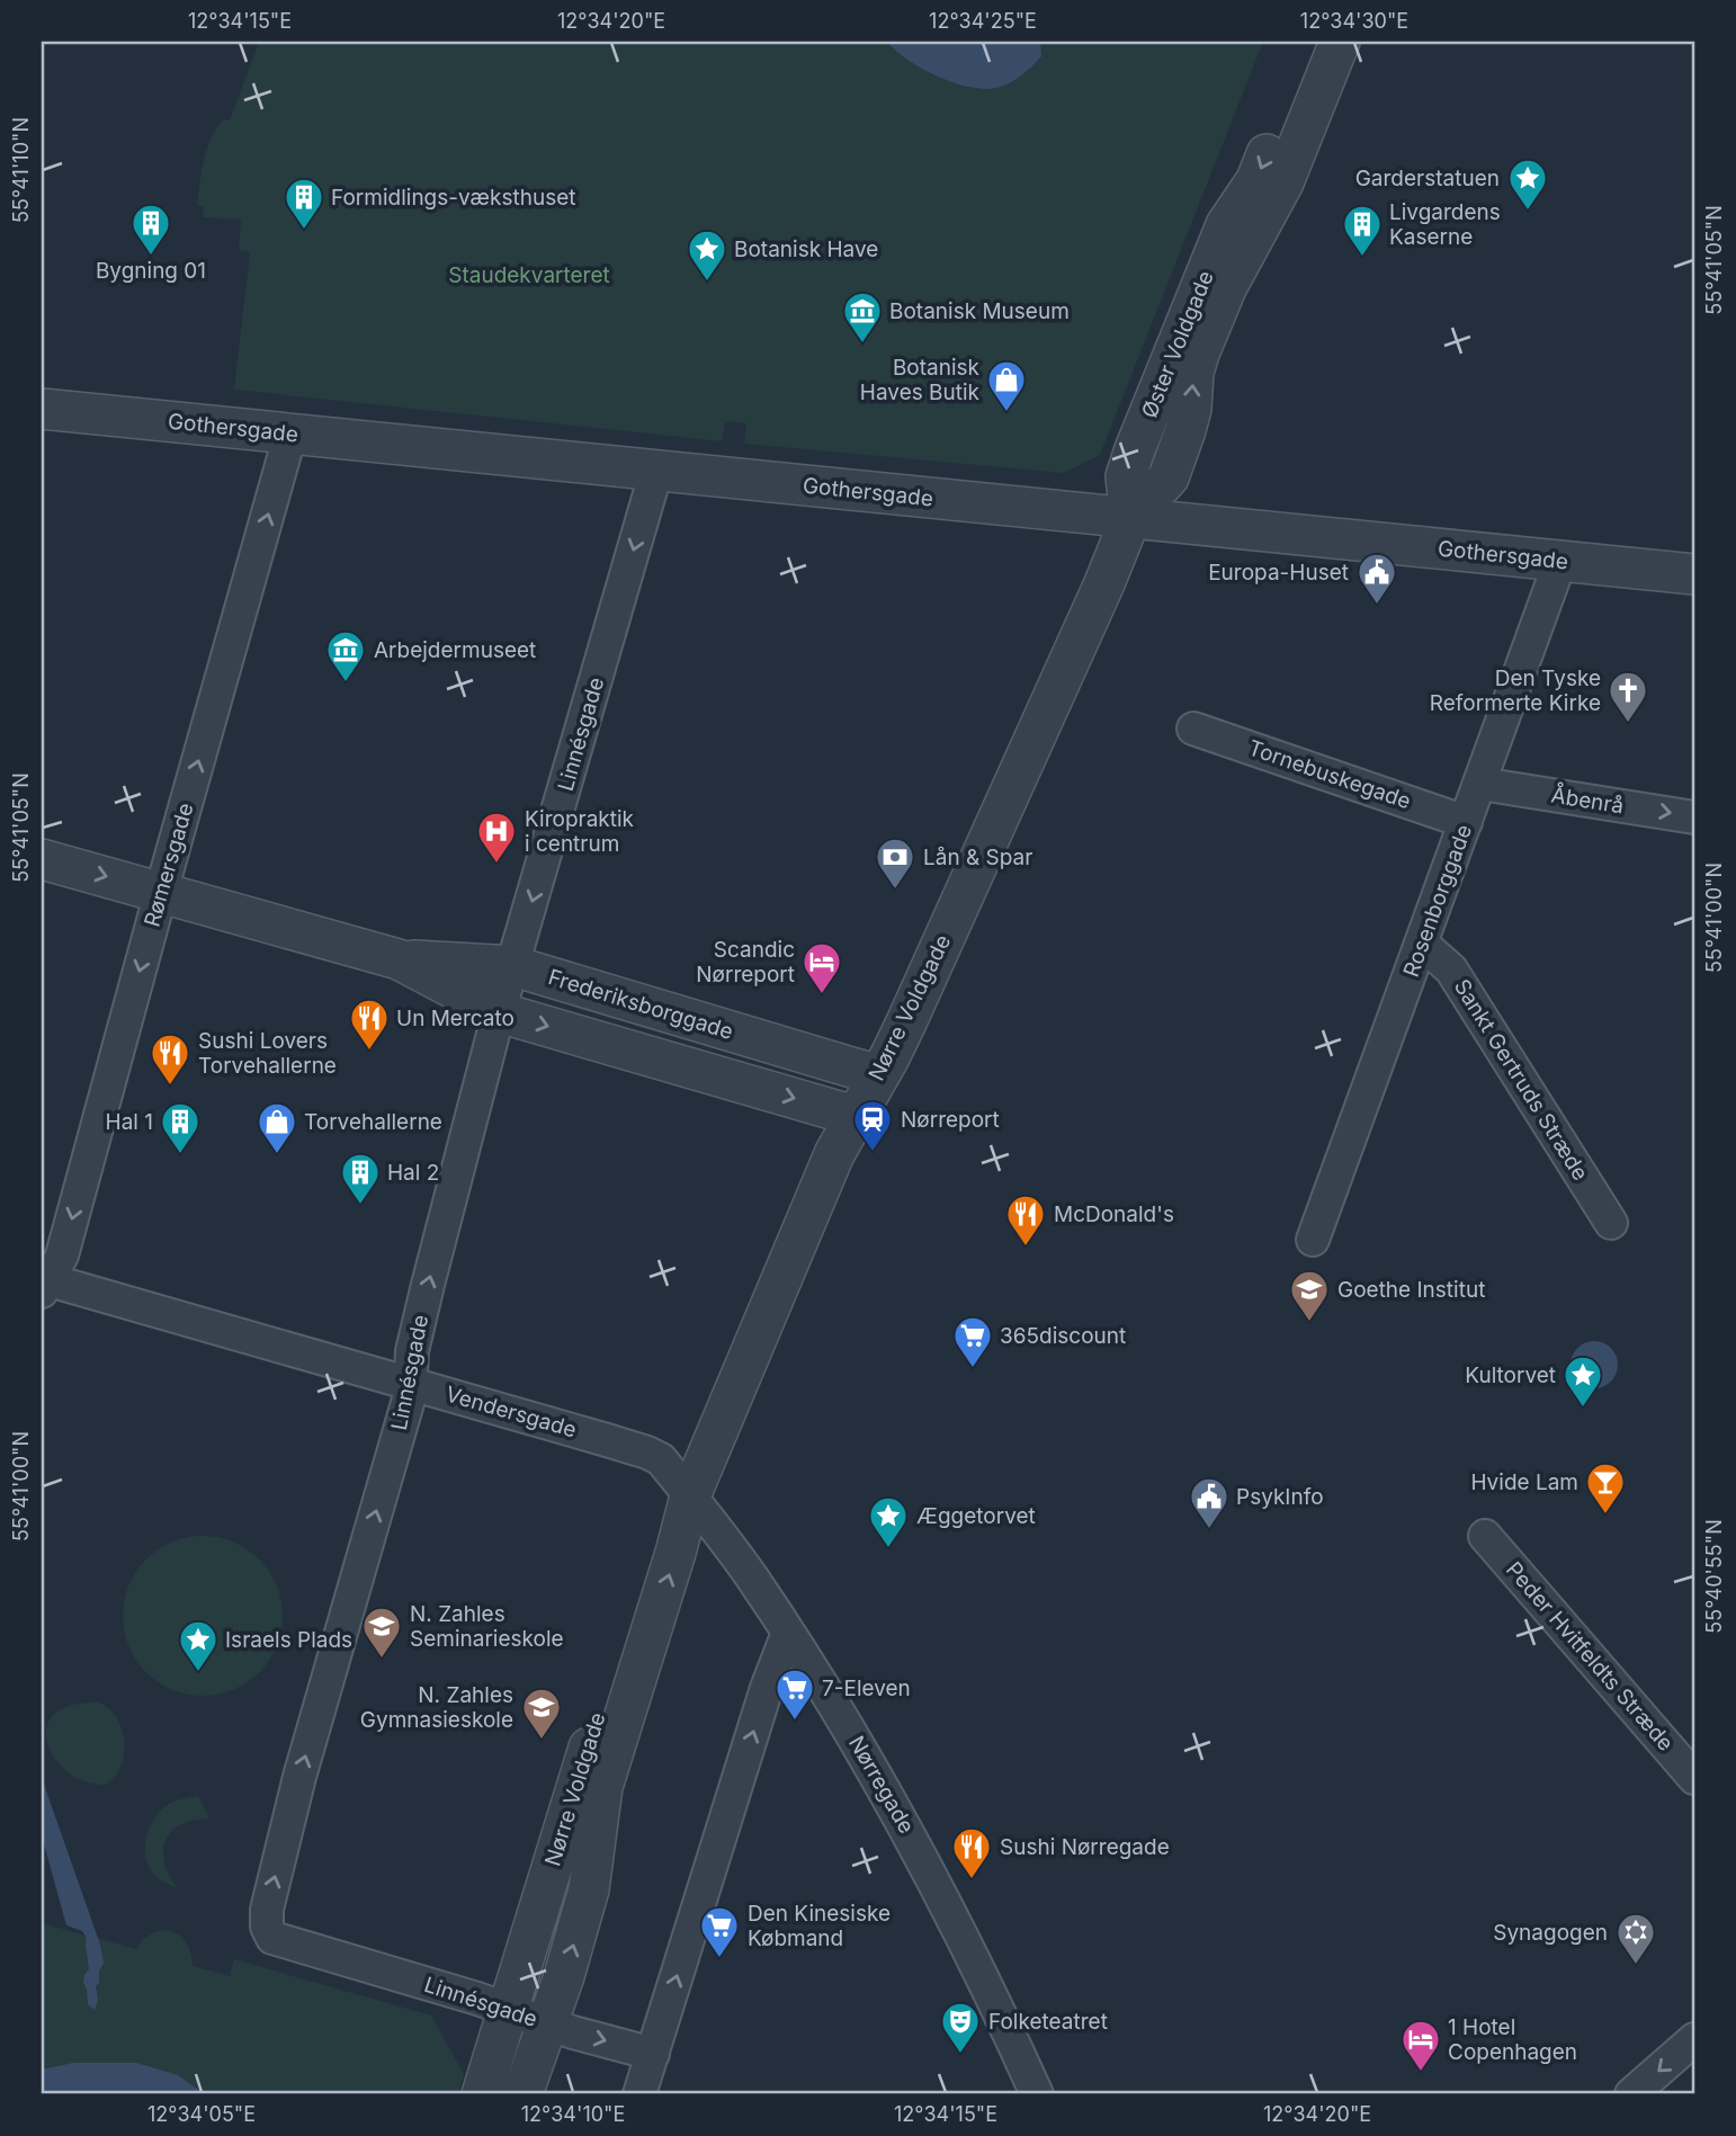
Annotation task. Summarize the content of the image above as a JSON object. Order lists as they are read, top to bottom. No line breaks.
{"streets":{"street":["Øster Voldgade","Gothersgade","Linnésgade","Tornebuskegade","Åbenrå","Rømersgade","Rosenborggade","Frederiksborggade","Nørre Voldgade","Sankt Gertruds Stræde","Vendersgade","Peder Hvitfeldts Stræde","Nørregade"]},"crossings":[["Øster Voldgade","Gothersgade"],["Øster Voldgade","Nørre Voldgade"],["Gothersgade","Linnésgade"],["Gothersgade","Rømersgade"],["Gothersgade","Rosenborggade"],["Gothersgade","Nørre Voldgade"],["Linnésgade","Frederiksborggade"],["Linnésgade","Nørre Voldgade"],["Linnésgade","Vendersgade"],["Tornebuskegade","Rosenborggade"],["Åbenrå","Rosenborggade"],["Rømersgade","Frederiksborggade"],["Rømersgade","Vendersgade"],["Rosenborggade","Sankt Gertruds Stræde"],["Frederiksborggade","Nørre Voldgade"],["Nørre Voldgade","Vendersgade"],["Nørre Voldgade","Nørregade"],["Vendersgade","Nørregade"]],"one_way":["Åbenrå"],"parks":["Staudekvarteret"],"places":{"place":["Garderstatuen","Botanisk Have","Kultorvet","Æggetorvet","Israels Plads"],"building":["Formidlings-væksthuset","Bygning 01","Livgardens Kaserne","Hal 1","Hal 2"],"museum":["Botanisk Museum","Arbejdermuseet"],"shop":["Botanisk Haves Butik","Torvehallerne"],"public building":["Europa-Huset","PsykInfo"],"church":["Den Tyske Reformerte Kirke"],"hospital":["Kiropraktik i centrum"],"bank":["Lån & Spar"],"hotel":["Scandic Nørreport","1 Hotel Copenhagen"],"restaurant":["Un Mercato","Sushi Lovers Torvehallerne","McDonald's","Sushi Nørregade"],"station":["Nørreport"],"school or university":["Goethe Institut","N. Zahles Seminarieskole","N. Zahles Gymnasieskole"],"supermarket":["365discount","7-Eleven","Den Kinesiske Købmand"],"bar":["Hvide Lam"],"synagogue":["Synagogen"],"theatre":["Folketeatret"]},"coordinates":["12°34'15\"E","12°34'20\"E","12°34'25\"E","12°34'30\"E","55°41'10\"N","55°41'05\"N","55°41'00\"N","55°40'55\"N","12°34'05\"E","12°34'10\"E"]}
